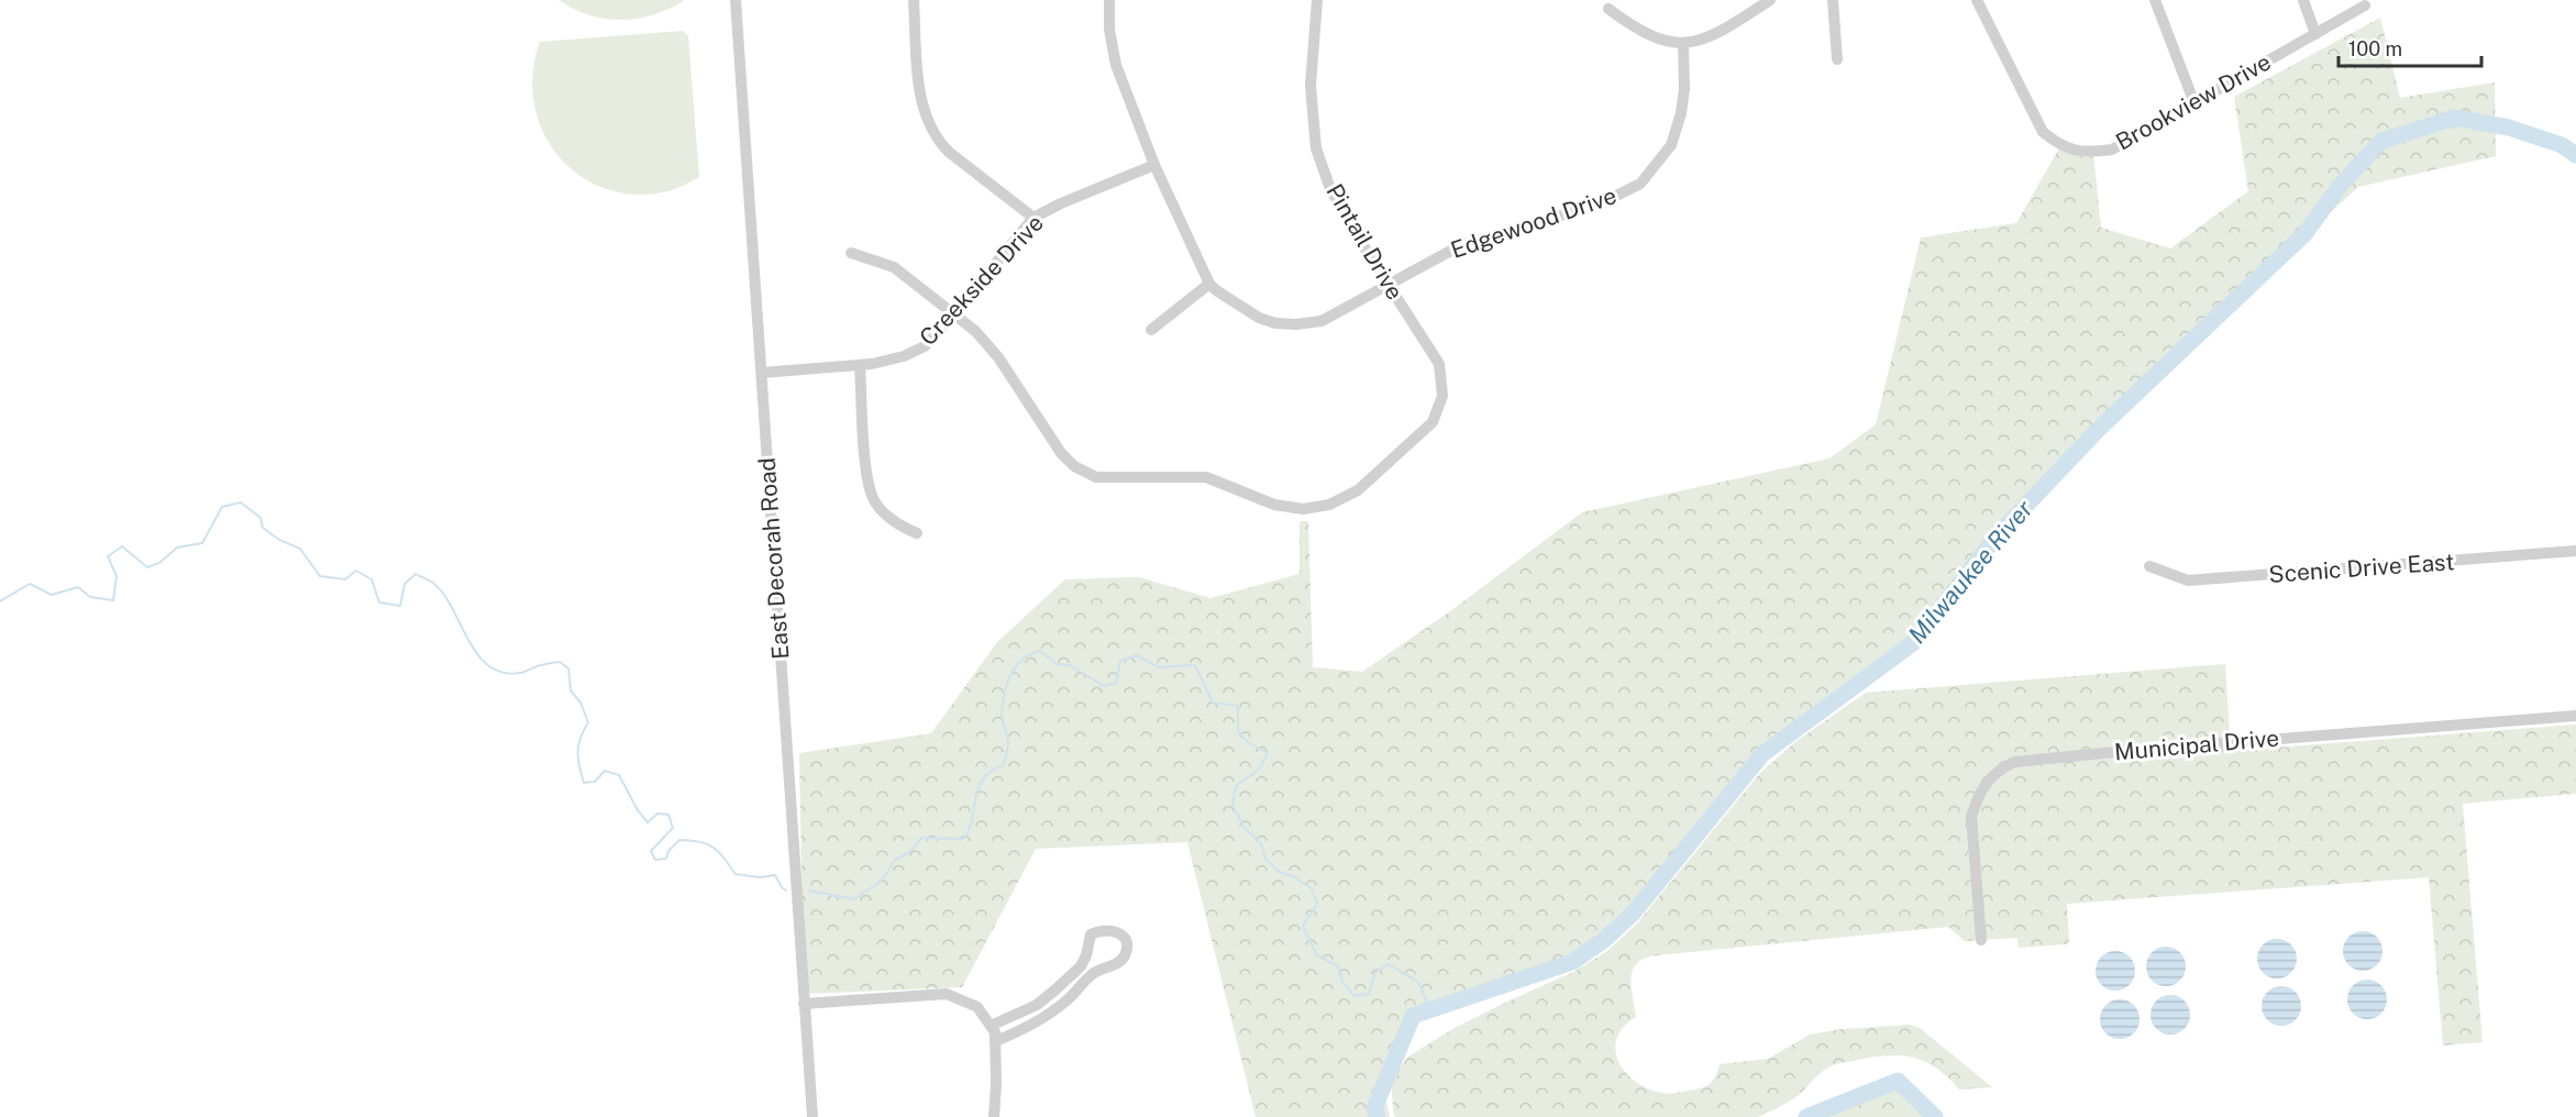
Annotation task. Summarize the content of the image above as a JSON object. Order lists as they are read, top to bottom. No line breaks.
{"streets":{"street":["Brookview Drive","Edgewood Drive","Pintail Drive","Creekside Drive","East Decorah Road","Scenic Drive East","Municipal Drive"]},"crossings":[["Edgewood Drive","Pintail Drive"],["Edgewood Drive","Creekside Drive"],["Pintail Drive","Creekside Drive"],["Creekside Drive","East Decorah Road"]],"water":["Milwaukee River"],"scale_bar":"100 m"}
